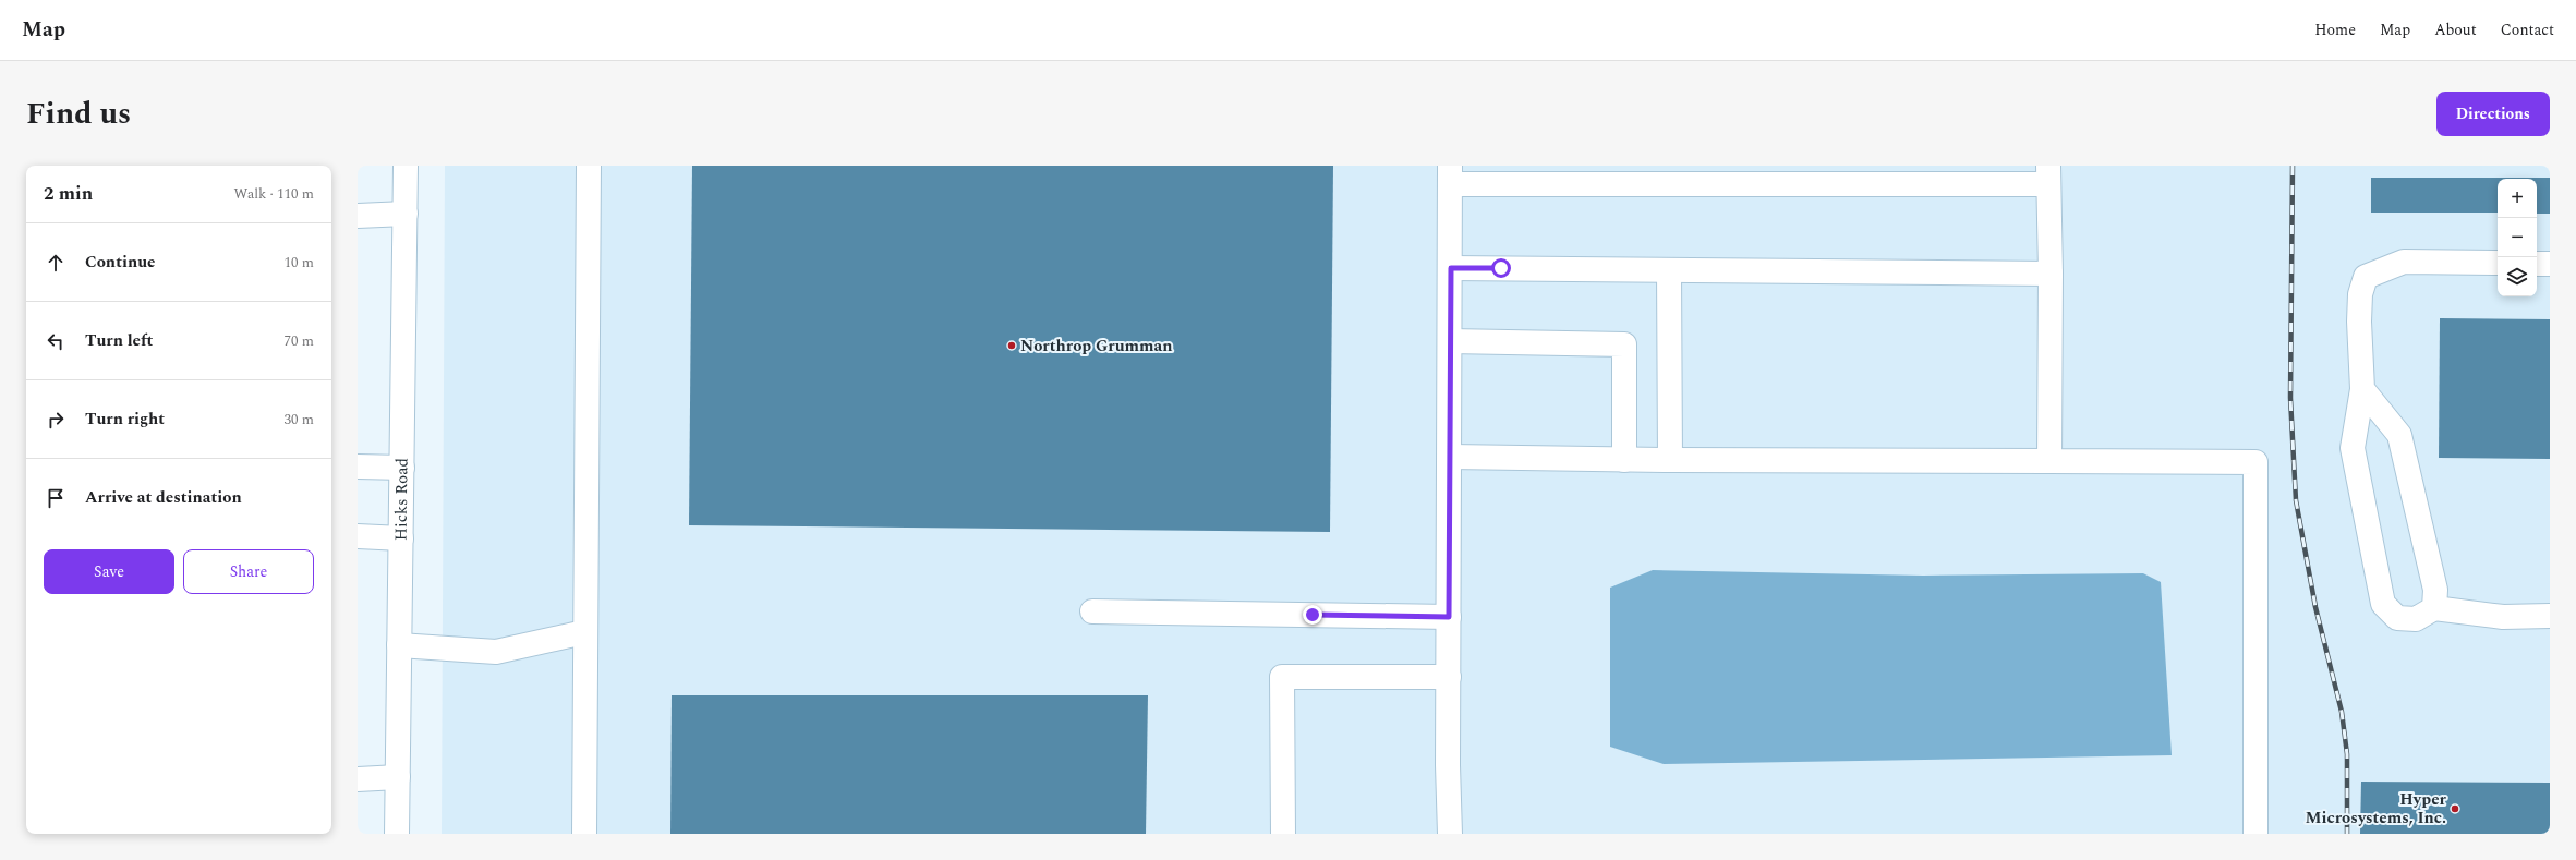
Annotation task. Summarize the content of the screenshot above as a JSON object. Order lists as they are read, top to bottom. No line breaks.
{"streets":{"main road":["Hicks Road"]},"places":["Northrop Grumman","Hyper Microsystems, Inc."],"page":{"header":"Map","nav":["Home","Map","About","Contact"],"title":"Find us","buttons":["Directions",["Save","Share"]],"heading":["2 min","Walk · 110 m"],"map_buttons":["+","−"],"list":[["Continue","10 m"],["Turn left","70 m"],["Turn right","30 m"],"Arrive at destination"]}}
